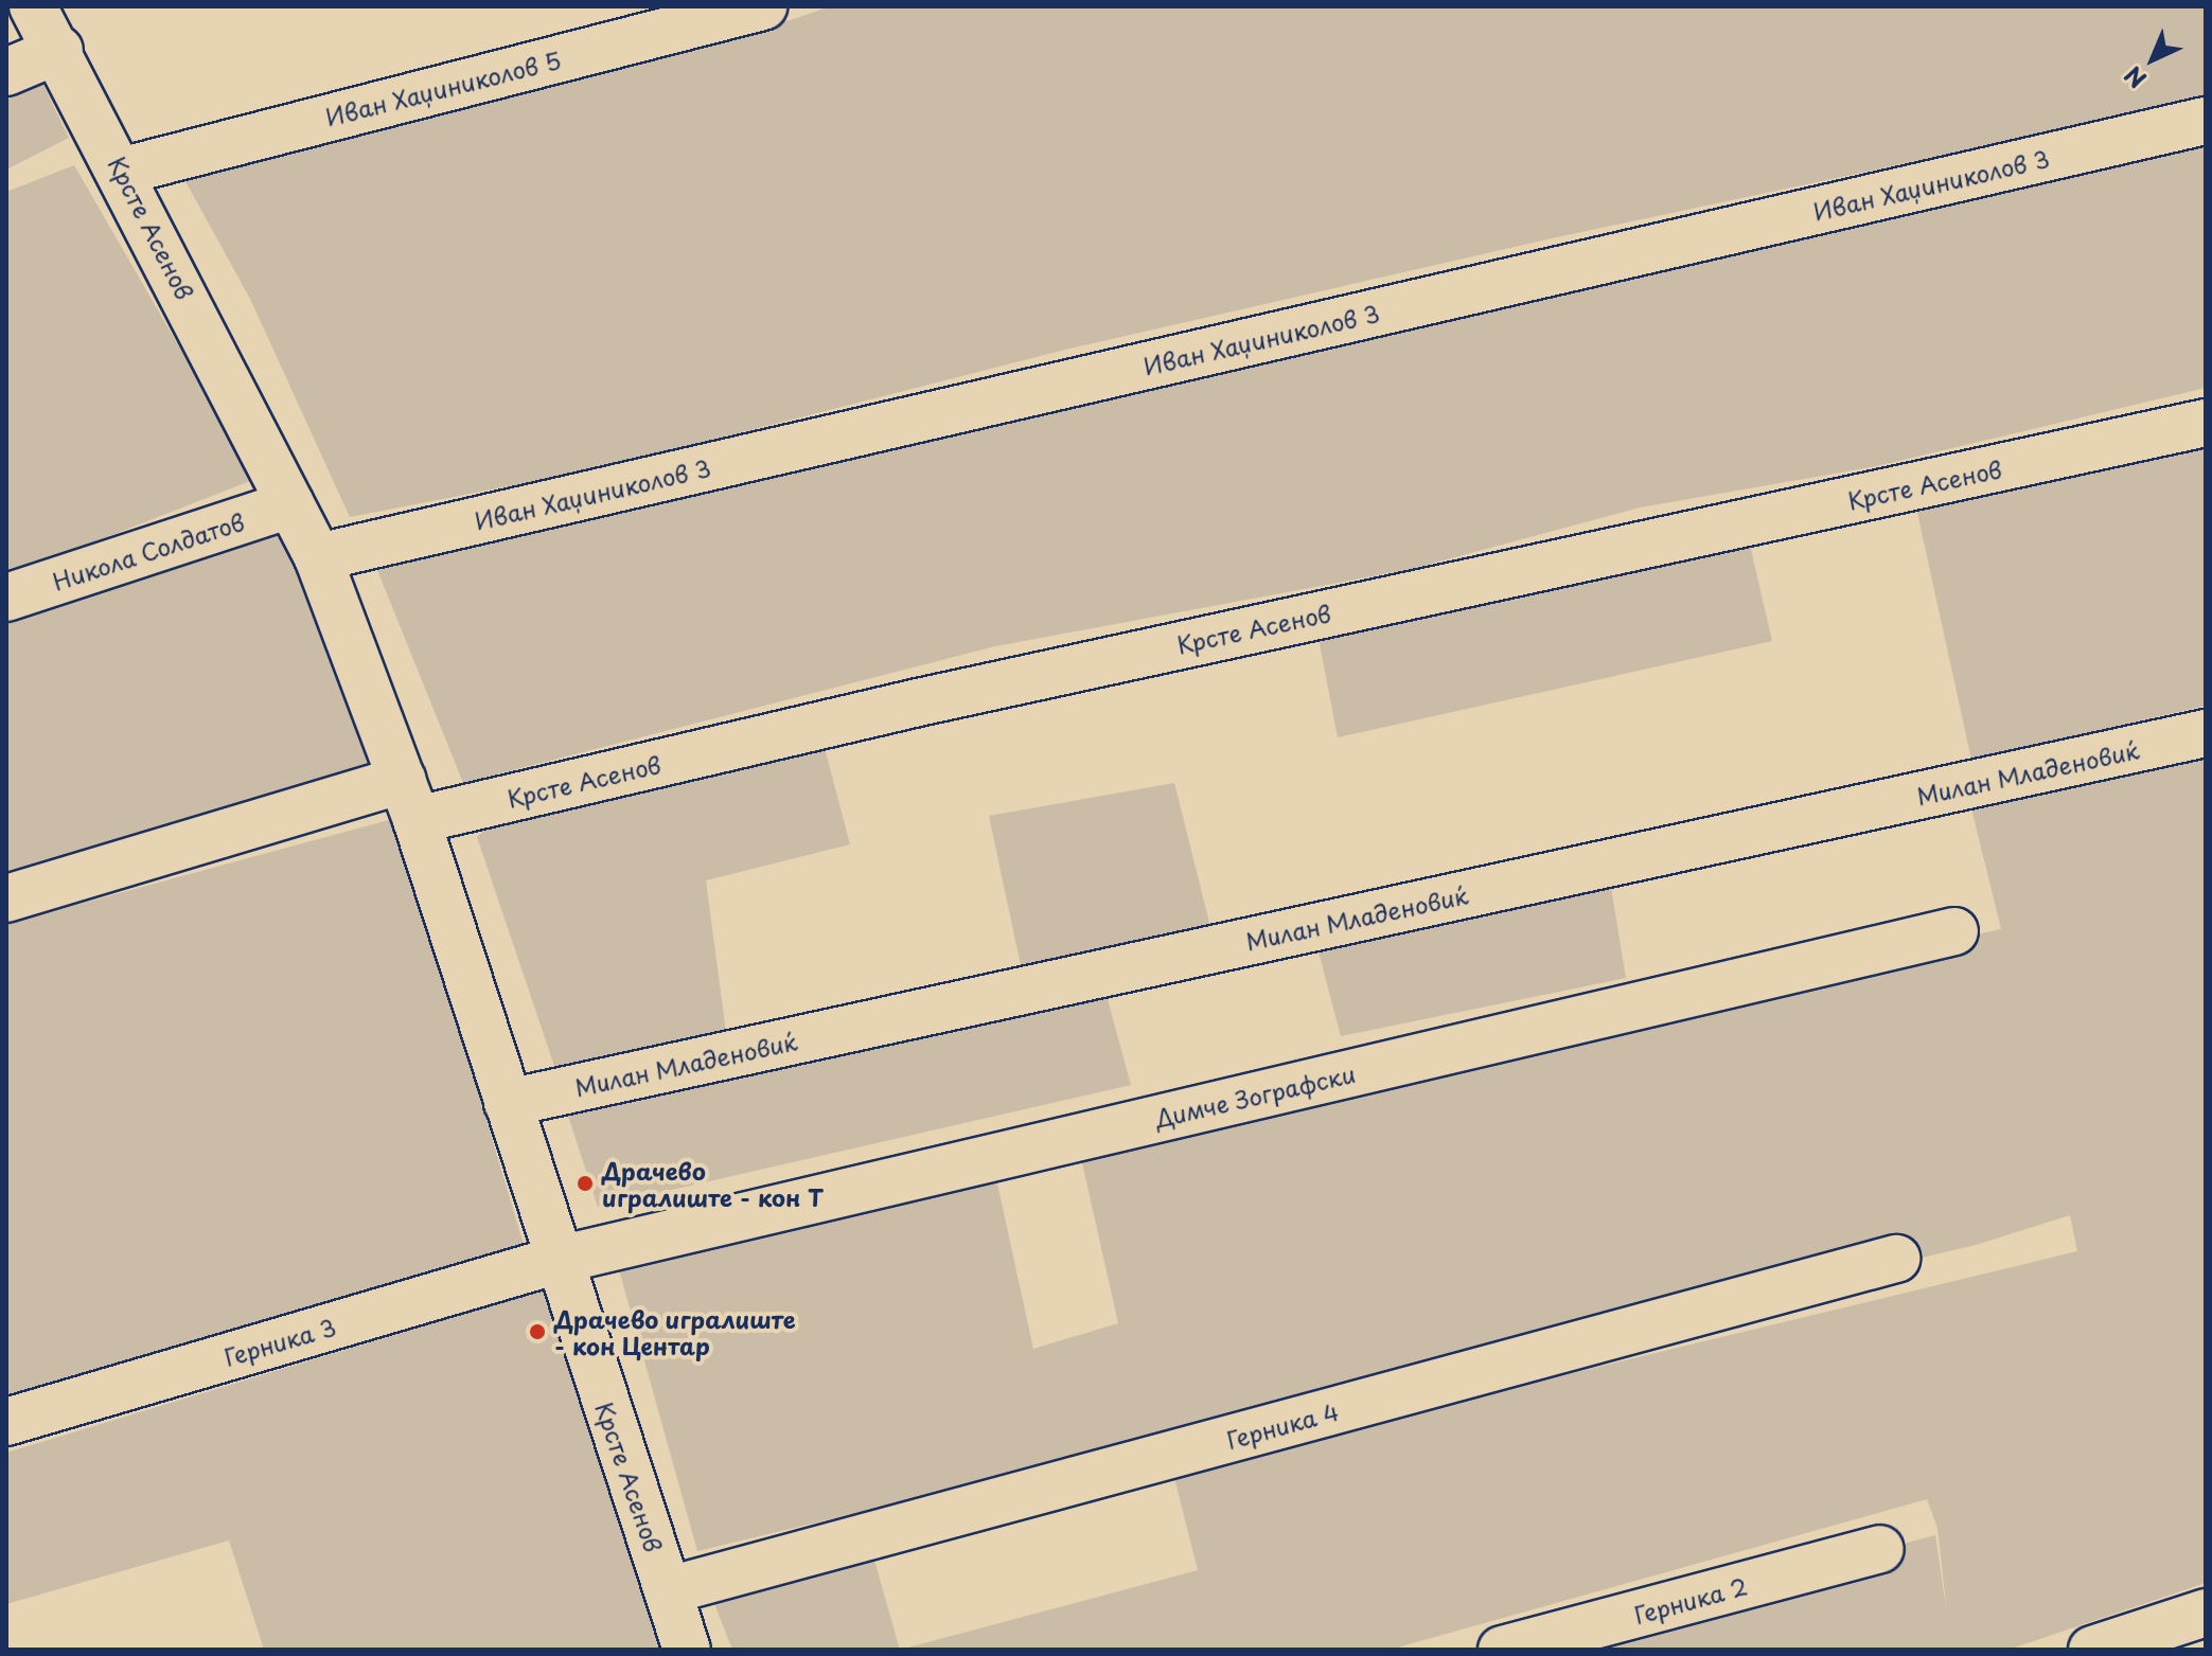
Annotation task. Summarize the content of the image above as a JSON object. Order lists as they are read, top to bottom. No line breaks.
{"streets":{"street":["Иван Хаџиниколов 5","Иван Хаџиниколов 3","Крсте Асенов","Никола Солдатов","Милан Младеновиќ","Димче Зографски","Герника 3","Герника 4","Герника 2"]},"crossings":[["Иван Хаџиниколов 5","Крсте Асенов"],["Иван Хаџиниколов 3","Крсте Асенов"],["Крсте Асенов","Никола Солдатов"],["Крсте Асенов","Милан Младеновиќ"],["Крсте Асенов","Димче Зографски"],["Крсте Асенов","Герника 3"],["Крсте Асенов","Герника 4"],["Димче Зографски","Герника 3"]],"places":["Драчево игралиште - кон T","Драчево игралиште - кон Центар"],"north":"bottom left"}
